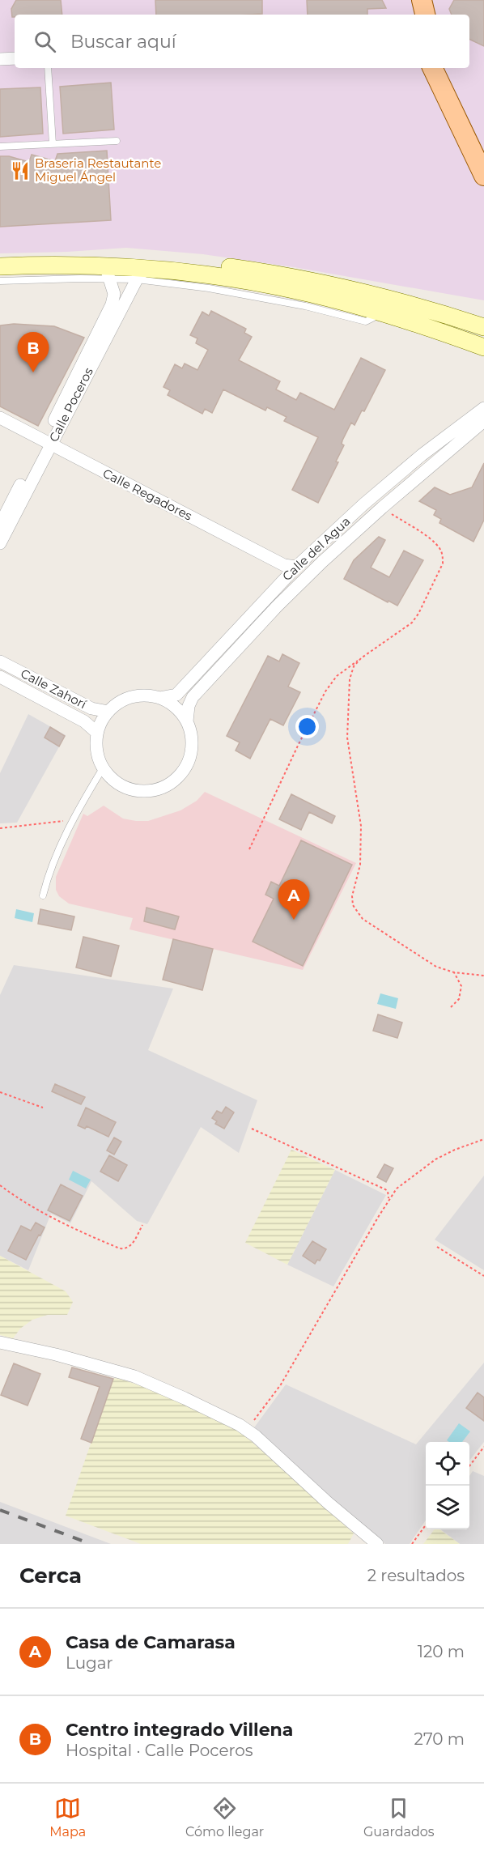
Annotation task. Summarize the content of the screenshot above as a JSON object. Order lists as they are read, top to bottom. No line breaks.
{"streets":{"street":["Calle Poceros","Calle Regadores","Calle del Agua","Calle Zahorí"]},"crossings":[["Calle Poceros","Calle Regadores"],["Calle Regadores","Calle del Agua"],["Calle del Agua","Calle Zahorí"]],"places":{"restaurant":["Braseria Restautante Miguel Ángel"]},"page":{"search":"Buscar aquí","pins":["B","A"],"heading":["Cerca","2 resultados"],"list":[{"mark":"A","name":"Casa de Camarasa","note":"Lugar","value":"120 m"},{"mark":"B","name":"Centro integrado Villena","note":"Hospital · Calle Poceros","value":"270 m"}],"nav":["Mapa","Cómo llegar","Guardados"]}}
